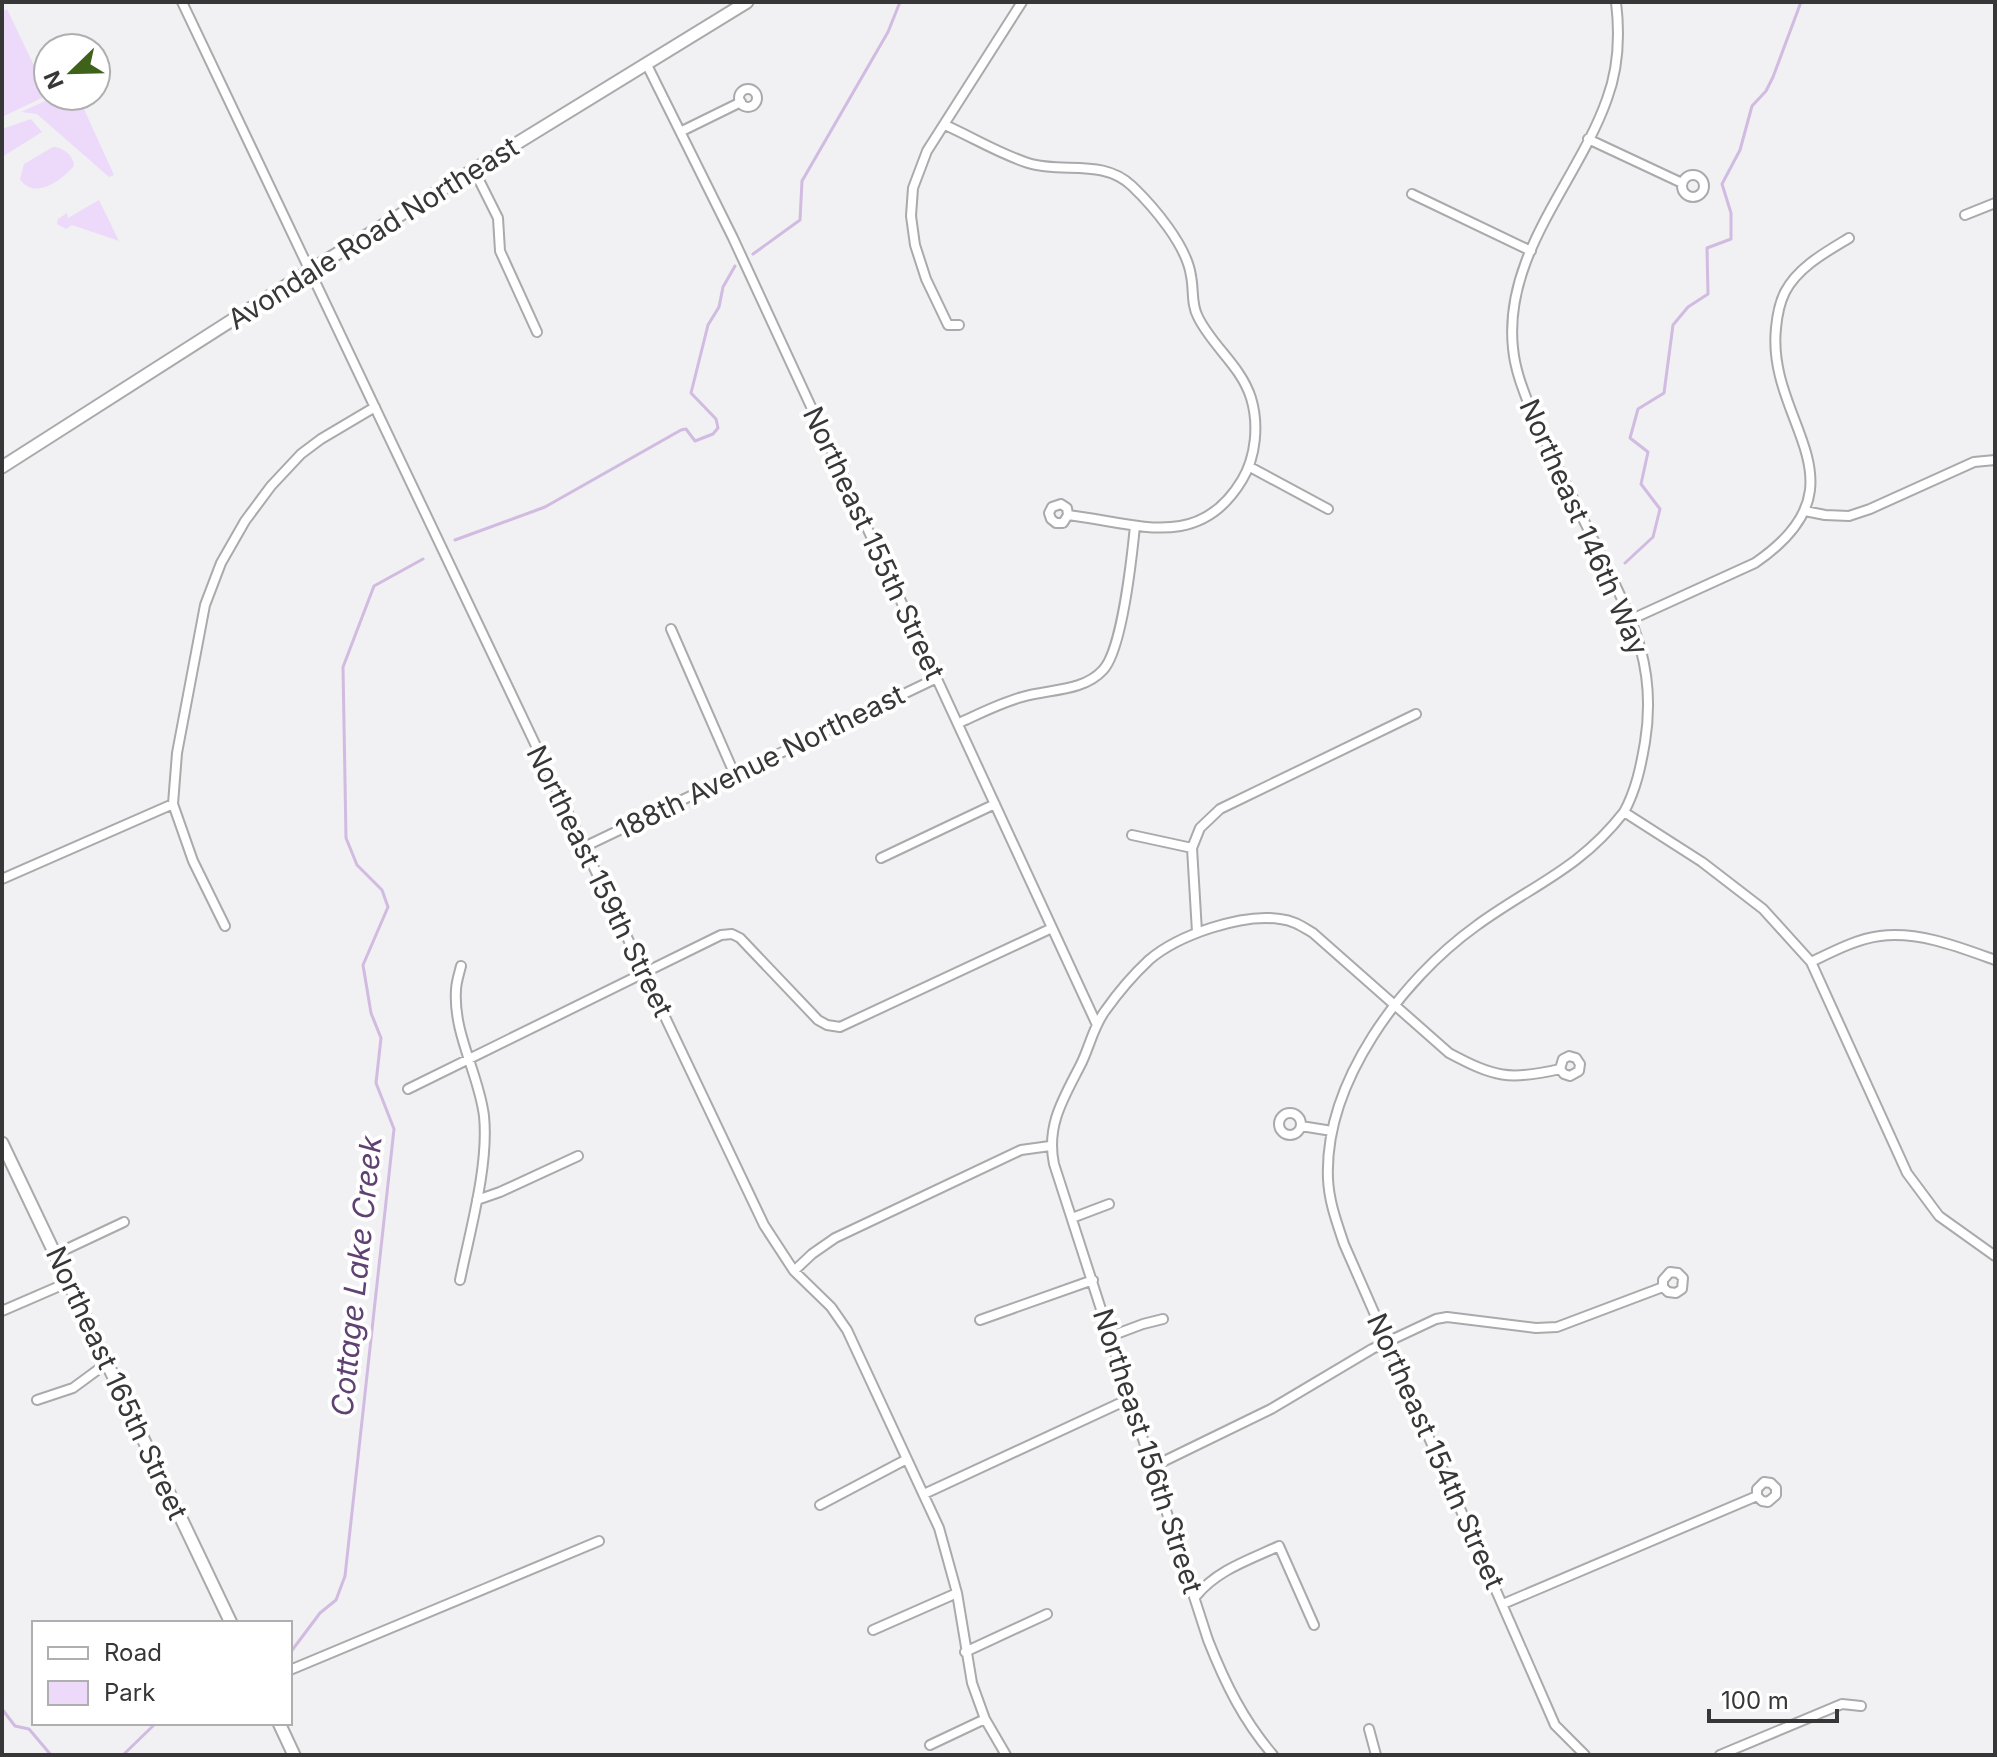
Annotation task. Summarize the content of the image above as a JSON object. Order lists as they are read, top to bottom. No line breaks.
{"streets":{"main road":["Avondale Road Northeast","Northeast 165th Street"],"street":["Northeast 146th Way","Northeast 155th Street","188th Avenue Northeast","Northeast 159th Street","Northeast 156th Street","Northeast 154th Street"]},"crossings":[["Avondale Road Northeast","Northeast 155th Street"],["Avondale Road Northeast","Northeast 159th Street"],["Northeast 146th Way","Northeast 154th Street"],["Northeast 155th Street","188th Avenue Northeast"],["Northeast 155th Street","Northeast 156th Street"],["188th Avenue Northeast","Northeast 159th Street"],["Northeast 156th Street","Northeast 154th Street"]],"water":["Cottage Lake Creek"],"legend":["Road","Park"],"scale_bar":"100 m","north":"bottom left"}
